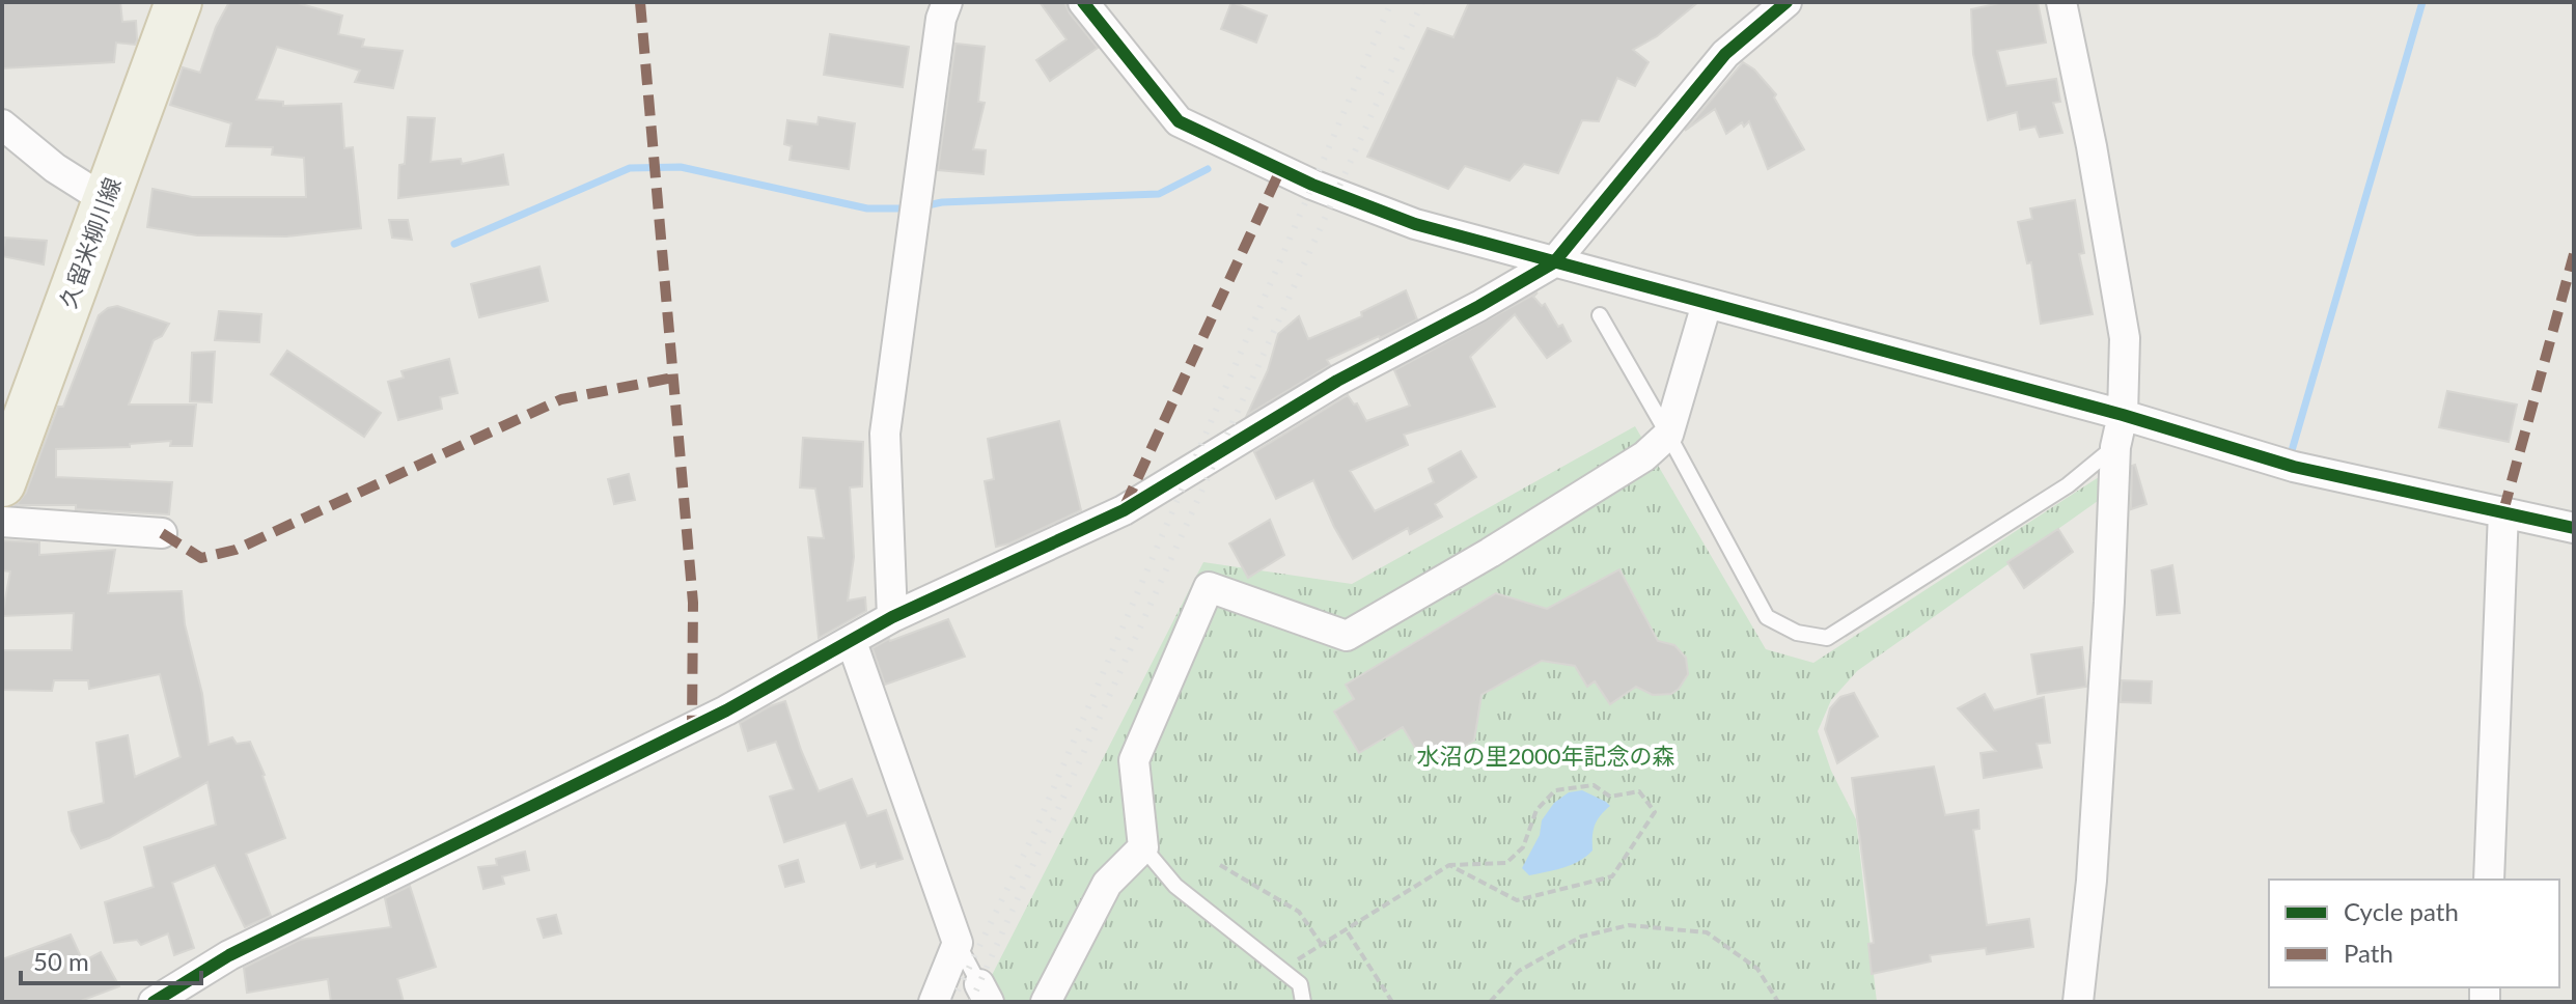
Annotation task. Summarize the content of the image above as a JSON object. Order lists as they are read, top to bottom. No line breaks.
{"streets":{"main road":["久留米柳川線"]},"parks":["水沼の里2000年記念の森"],"legend":["Cycle path","Path"],"scale_bar":"50 m"}
